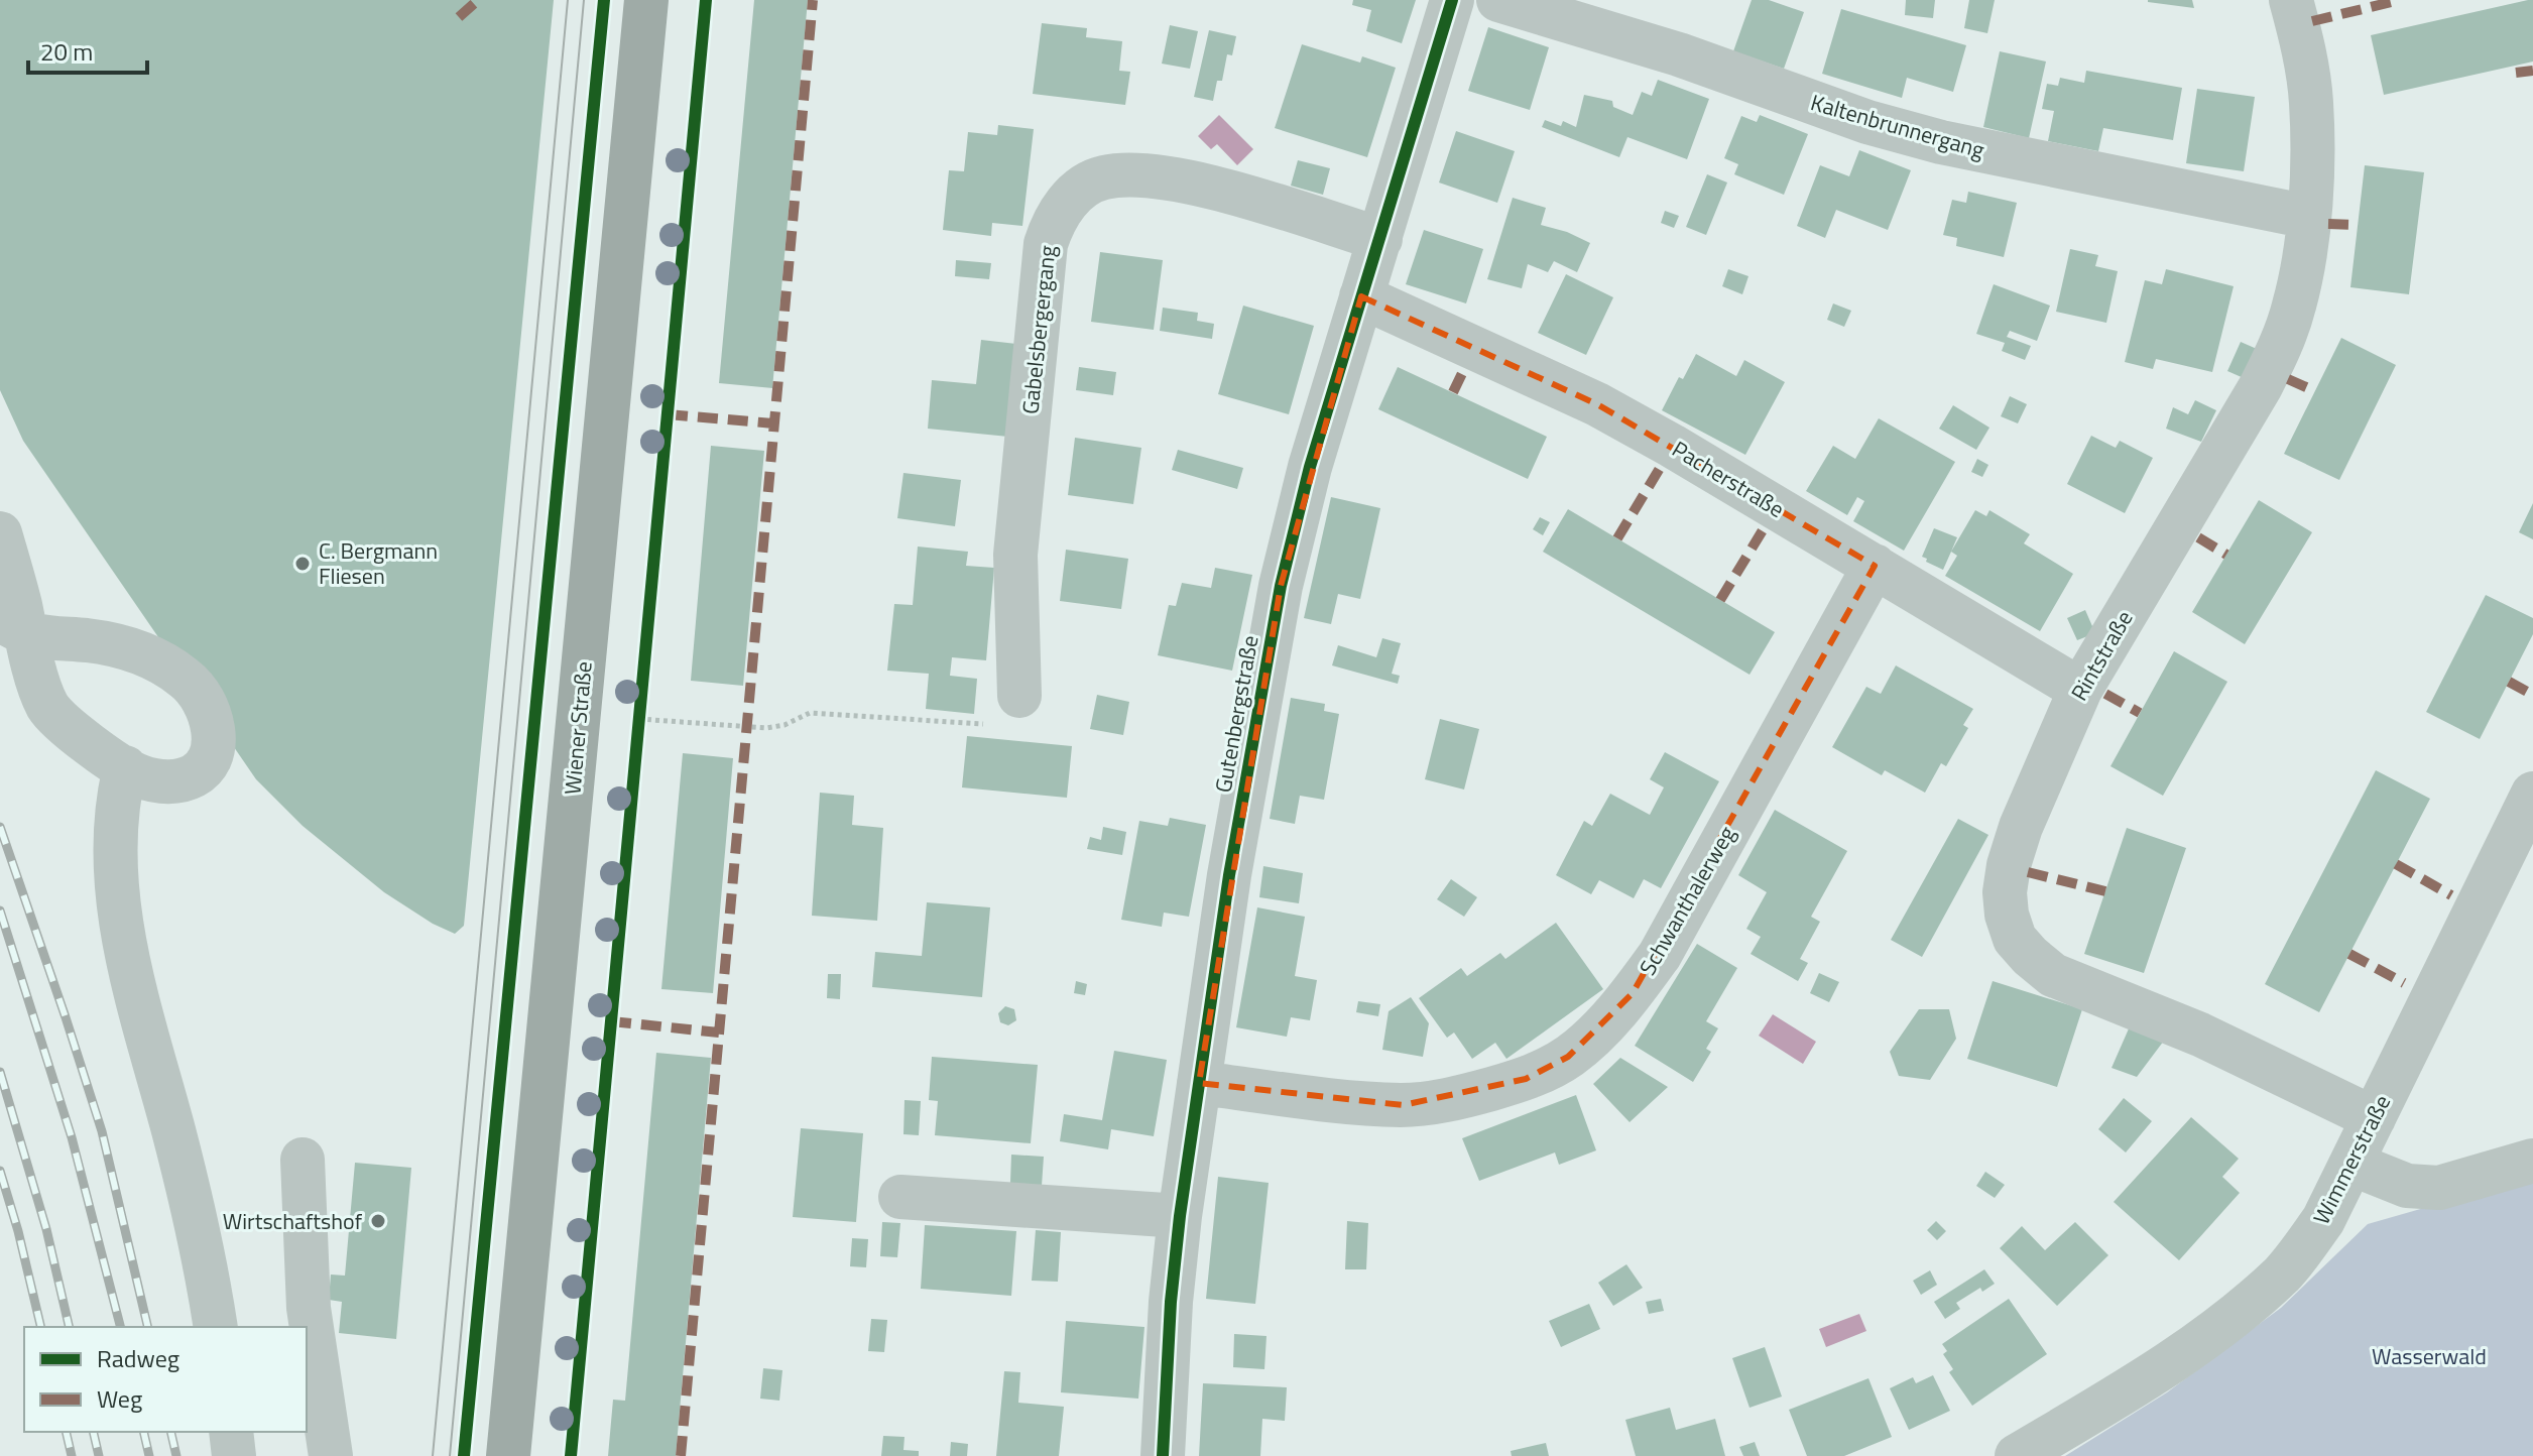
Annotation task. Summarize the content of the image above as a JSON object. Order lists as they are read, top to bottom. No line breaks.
{"streets":{"main road":["Wiener Straße"],"street":["Kaltenbrunnergang","Gabelsbergergang","Pacherstraße","Rintstraße","Gutenbergstraße","Schwanthalerweg","Wimmerstraße"]},"crossings":[["Kaltenbrunnergang","Rintstraße"],["Gabelsbergergang","Gutenbergstraße"],["Pacherstraße","Rintstraße"],["Pacherstraße","Gutenbergstraße"],["Pacherstraße","Schwanthalerweg"],["Rintstraße","Wimmerstraße"],["Gutenbergstraße","Schwanthalerweg"]],"parks":["Wasserwald"],"places":["C. Bergmann Fliesen","Wirtschaftshof"],"legend":["Radweg","Weg"],"scale_bar":"20 m"}
